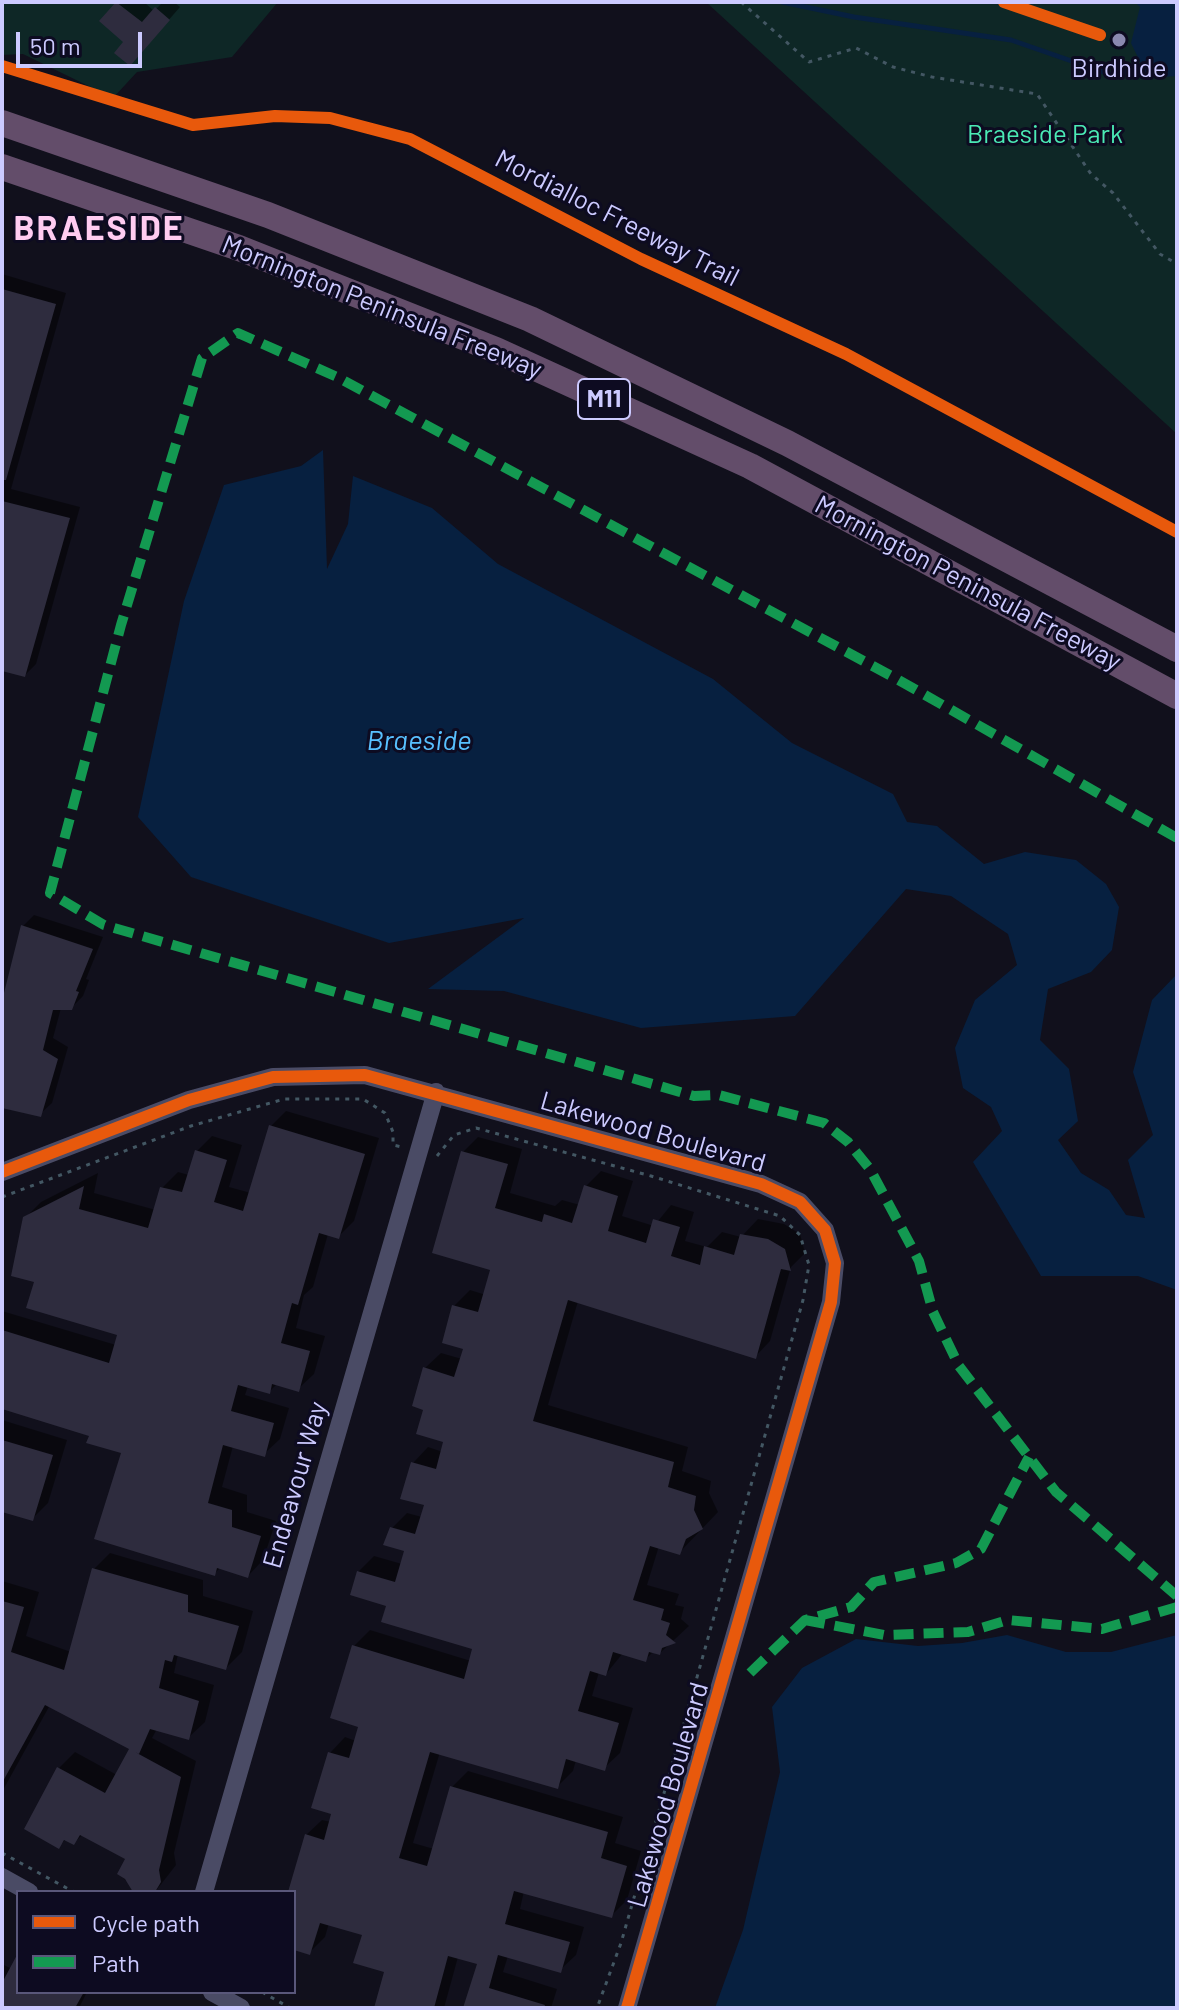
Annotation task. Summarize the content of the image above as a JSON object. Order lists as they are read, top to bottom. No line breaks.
{"streets":{"highway":["Mornington Peninsula Freeway","M11"],"street":["Lakewood Boulevard","Endeavour Way"],"cycle path":["Mordialloc Freeway Trail"]},"crossings":[["Lakewood Boulevard","Endeavour Way"]],"districts":["BRAESIDE"],"water":["Braeside"],"parks":["Braeside Park"],"places":["Birdhide"],"legend":["Cycle path","Path"],"scale_bar":"50 m"}
